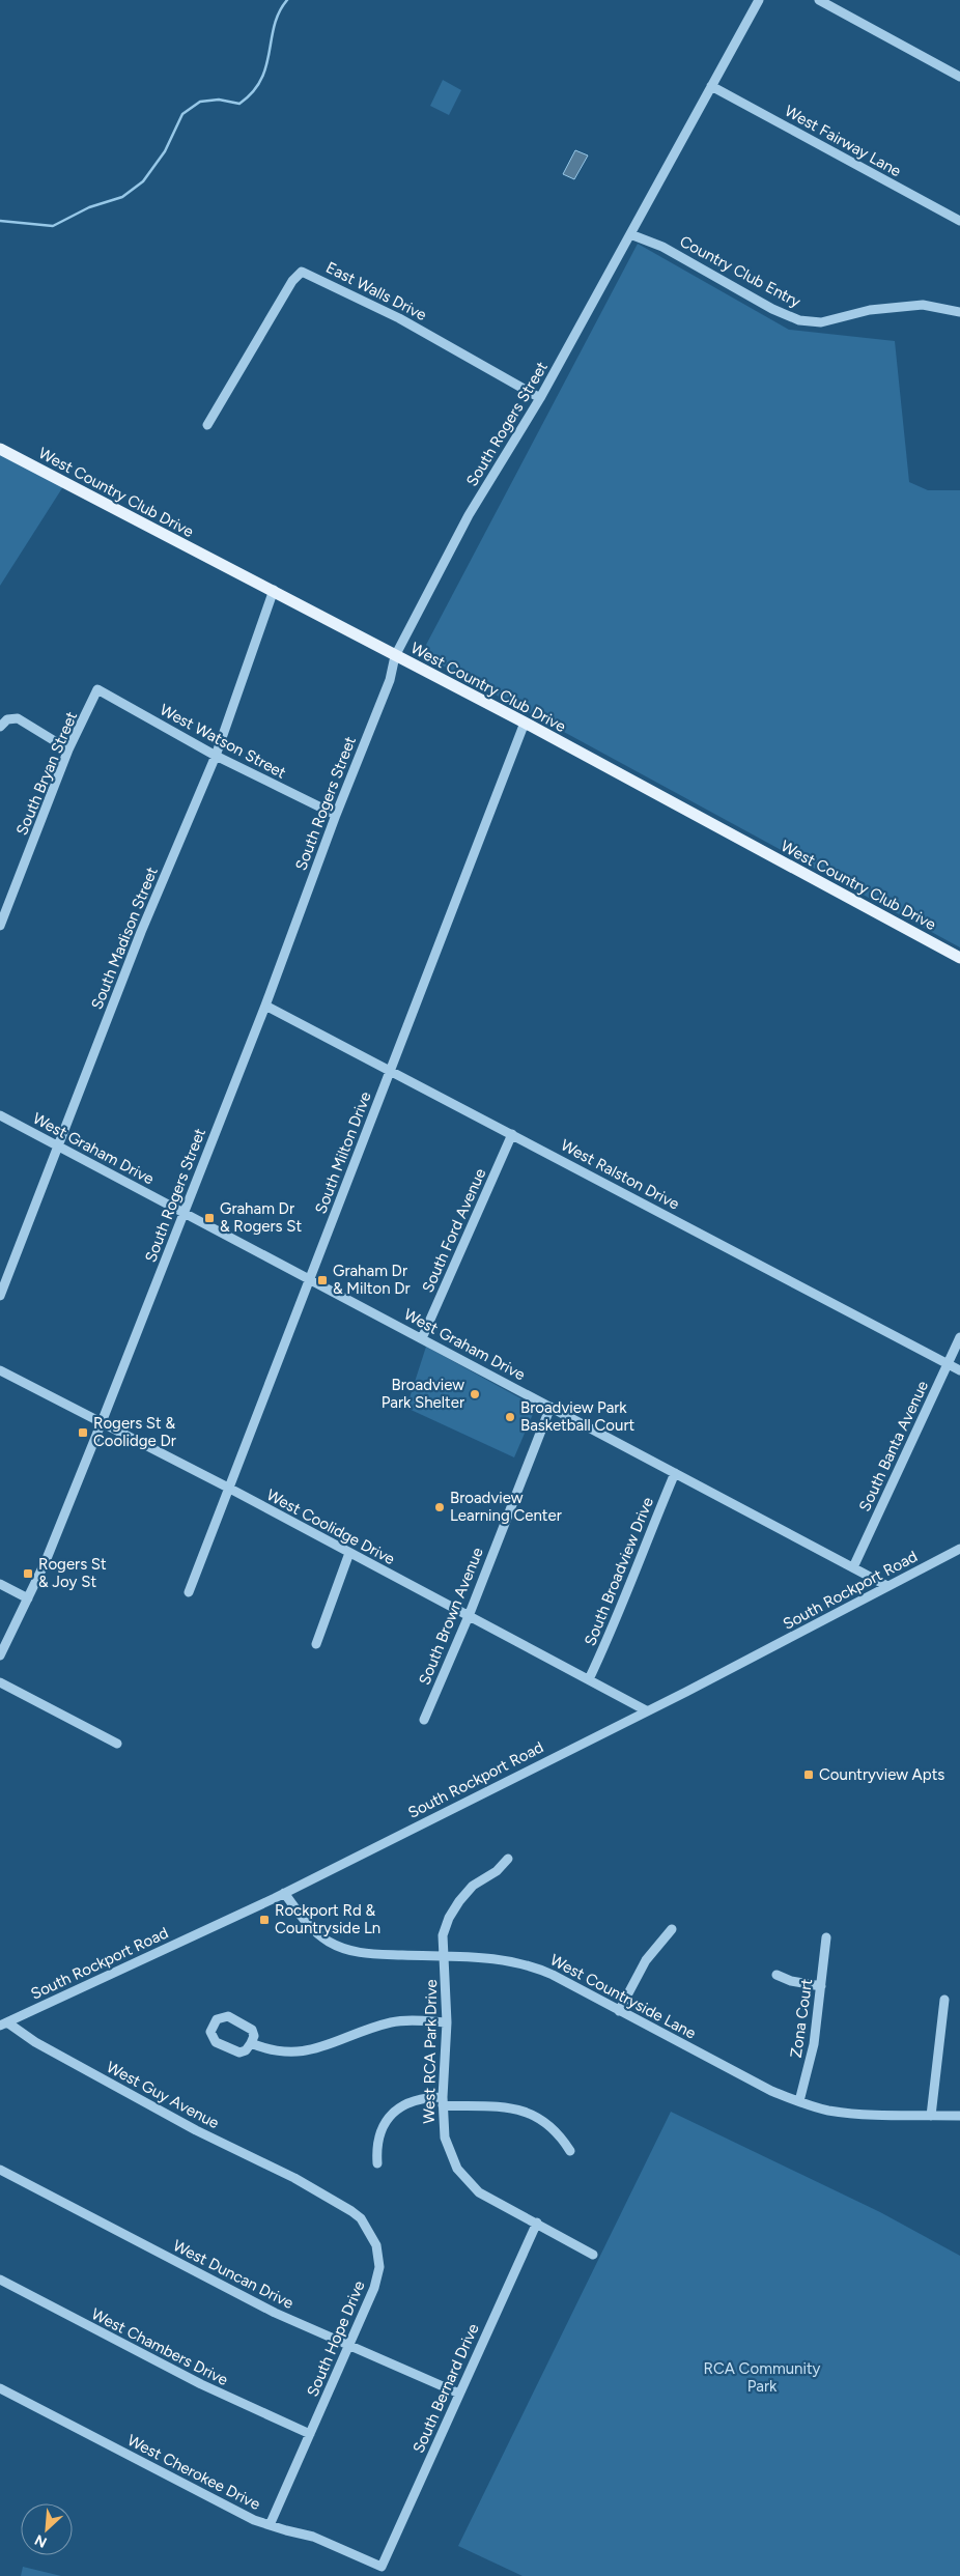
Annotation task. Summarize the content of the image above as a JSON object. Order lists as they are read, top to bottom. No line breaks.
{"streets":{"main road":["West Country Club Drive"],"street":["West Fairway Lane","Country Club Entry","East Walls Drive","South Rogers Street","West Watson Street","South Bryan Street","South Madison Street","West Graham Drive","South Milton Drive","West Ralston Drive","South Ford Avenue","South Banta Avenue","West Coolidge Drive","South Broadview Drive","South Rockport Road","South Brown Avenue","West Countryside Lane","Zona Court","West RCA Park Drive","West Guy Avenue","West Duncan Drive","South Hope Drive","West Chambers Drive","South Bernard Drive","West Cherokee Drive"]},"crossings":[["West Fairway Lane","South Rogers Street"],["Country Club Entry","South Rogers Street"],["East Walls Drive","South Rogers Street"],["South Rogers Street","West Country Club Drive"],["South Rogers Street","West Watson Street"],["South Rogers Street","West Graham Drive"],["South Rogers Street","West Ralston Drive"],["South Rogers Street","West Coolidge Drive"],["West Country Club Drive","South Madison Street"],["West Country Club Drive","South Milton Drive"],["West Watson Street","South Bryan Street"],["West Watson Street","South Madison Street"],["South Madison Street","West Graham Drive"],["West Graham Drive","South Milton Drive"],["West Graham Drive","South Ford Avenue"],["West Graham Drive","South Banta Avenue"],["West Graham Drive","South Broadview Drive"],["West Graham Drive","South Rockport Road"],["West Graham Drive","South Brown Avenue"],["South Milton Drive","West Ralston Drive"],["South Milton Drive","West Coolidge Drive"],["West Ralston Drive","South Ford Avenue"],["West Ralston Drive","South Banta Avenue"],["West Coolidge Drive","South Broadview Drive"],["West Coolidge Drive","South Rockport Road"],["West Coolidge Drive","South Brown Avenue"],["South Rockport Road","West Countryside Lane"],["South Rockport Road","West Guy Avenue"],["West Countryside Lane","Zona Court"],["West Countryside Lane","West RCA Park Drive"],["West RCA Park Drive","South Bernard Drive"],["West Guy Avenue","South Hope Drive"],["West Duncan Drive","South Hope Drive"],["West Duncan Drive","South Bernard Drive"],["South Hope Drive","West Chambers Drive"],["South Hope Drive","West Cherokee Drive"],["South Bernard Drive","West Cherokee Drive"]],"parks":["RCA Community Park"],"places":{"transit":["Graham Dr & Rogers St","Graham Dr & Milton Dr","Rogers St & Coolidge Dr","Rogers St & Joy St","Countryview Apts","Rockport Rd & Countryside Ln"],"other":["Broadview Park Shelter","Broadview Park Basketball Court","Broadview Learning Center"]},"north":"bottom left"}
